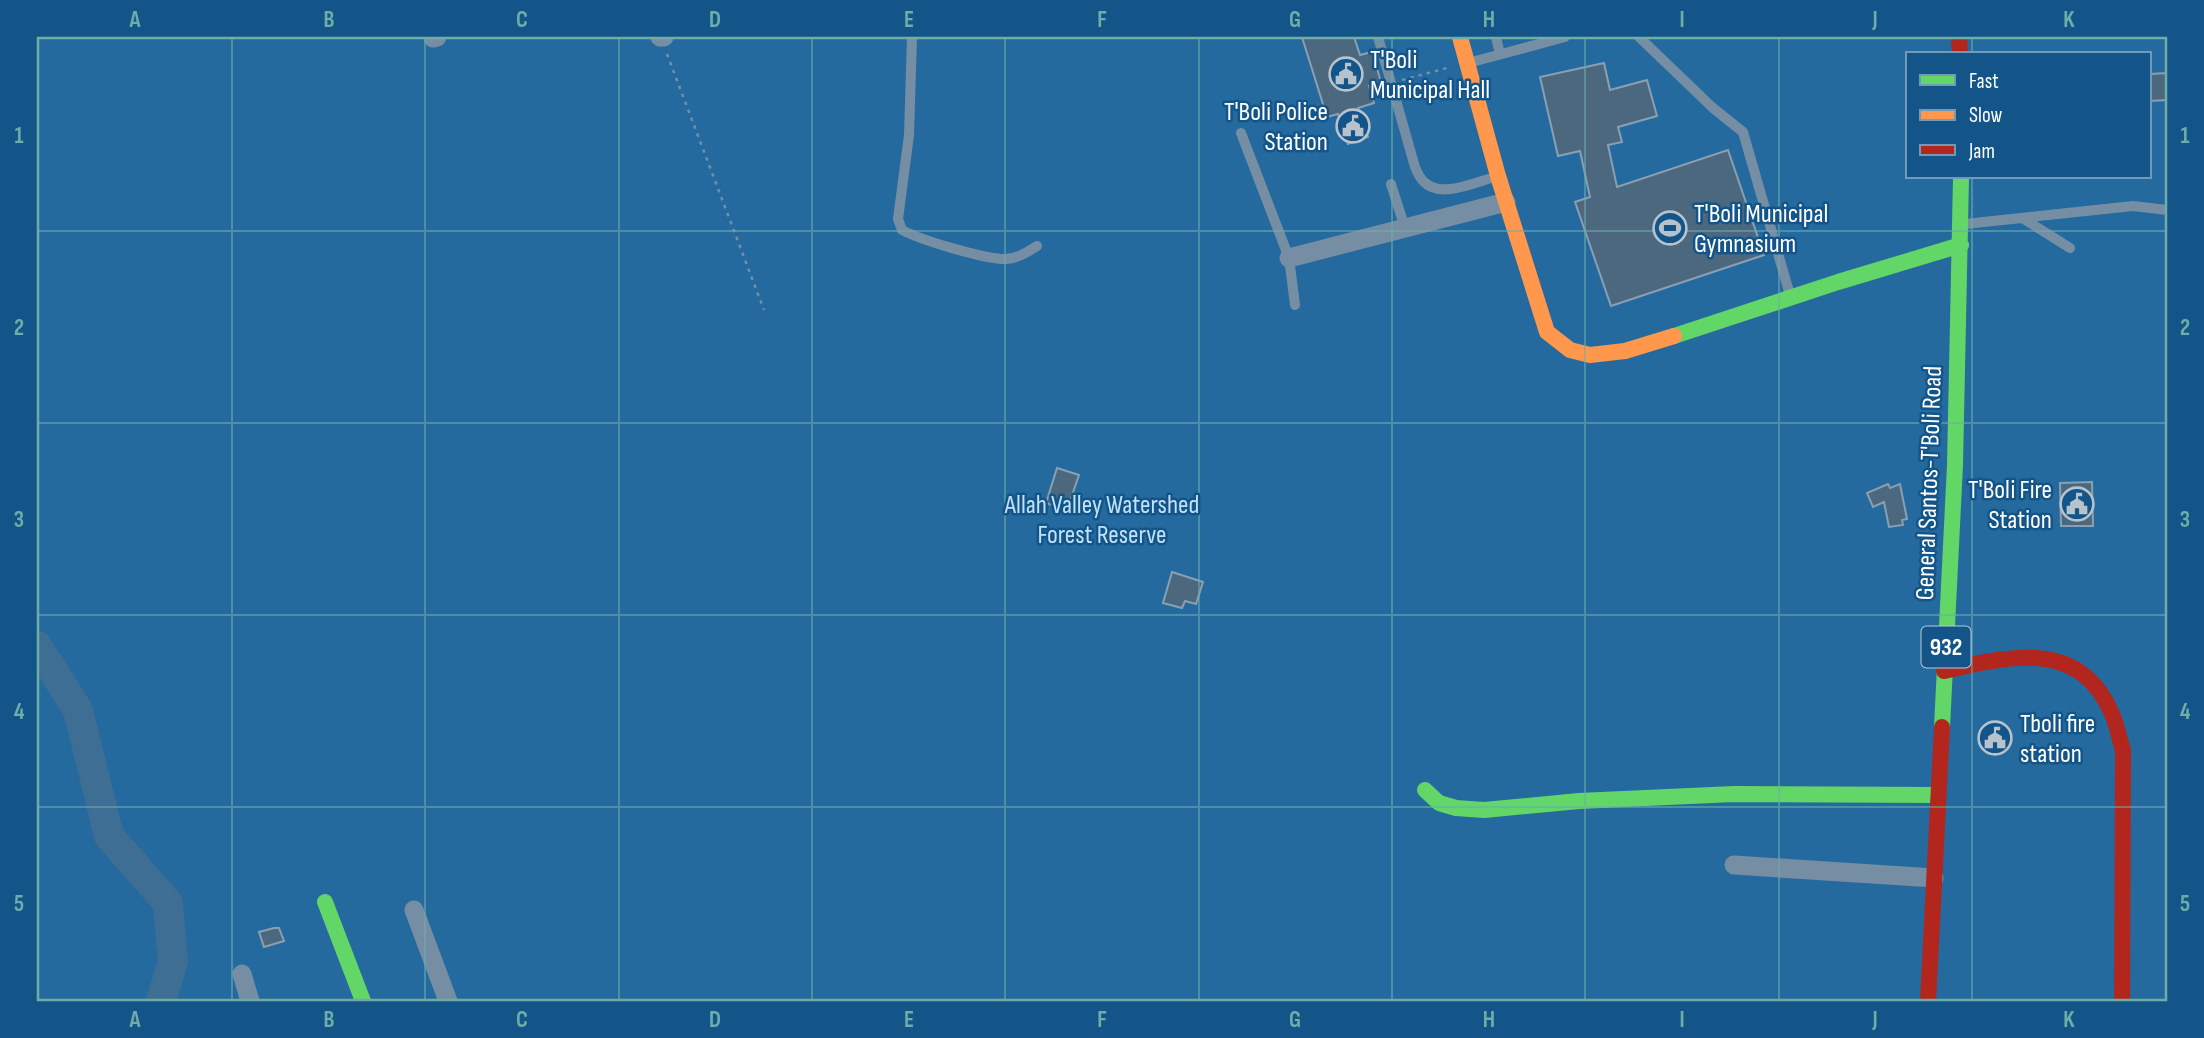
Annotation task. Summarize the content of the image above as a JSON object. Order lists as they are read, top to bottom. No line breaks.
{"streets":{"street":["General Santos-T'Boli Road","932"]},"parks":["Allah Valley Watershed Forest Reserve"],"places":{"public building":["T'Boli Municipal Hall","T'Boli Police Station","T'Boli Fire Station","Tboli fire station"],"sports":["T'Boli Municipal Gymnasium"]},"legend":["Fast","Slow","Jam"],"grid":{"columns":["A","B","C","D","E","F","G","H","I","J","K"],"rows":["1","2","3","4","5"]}}
